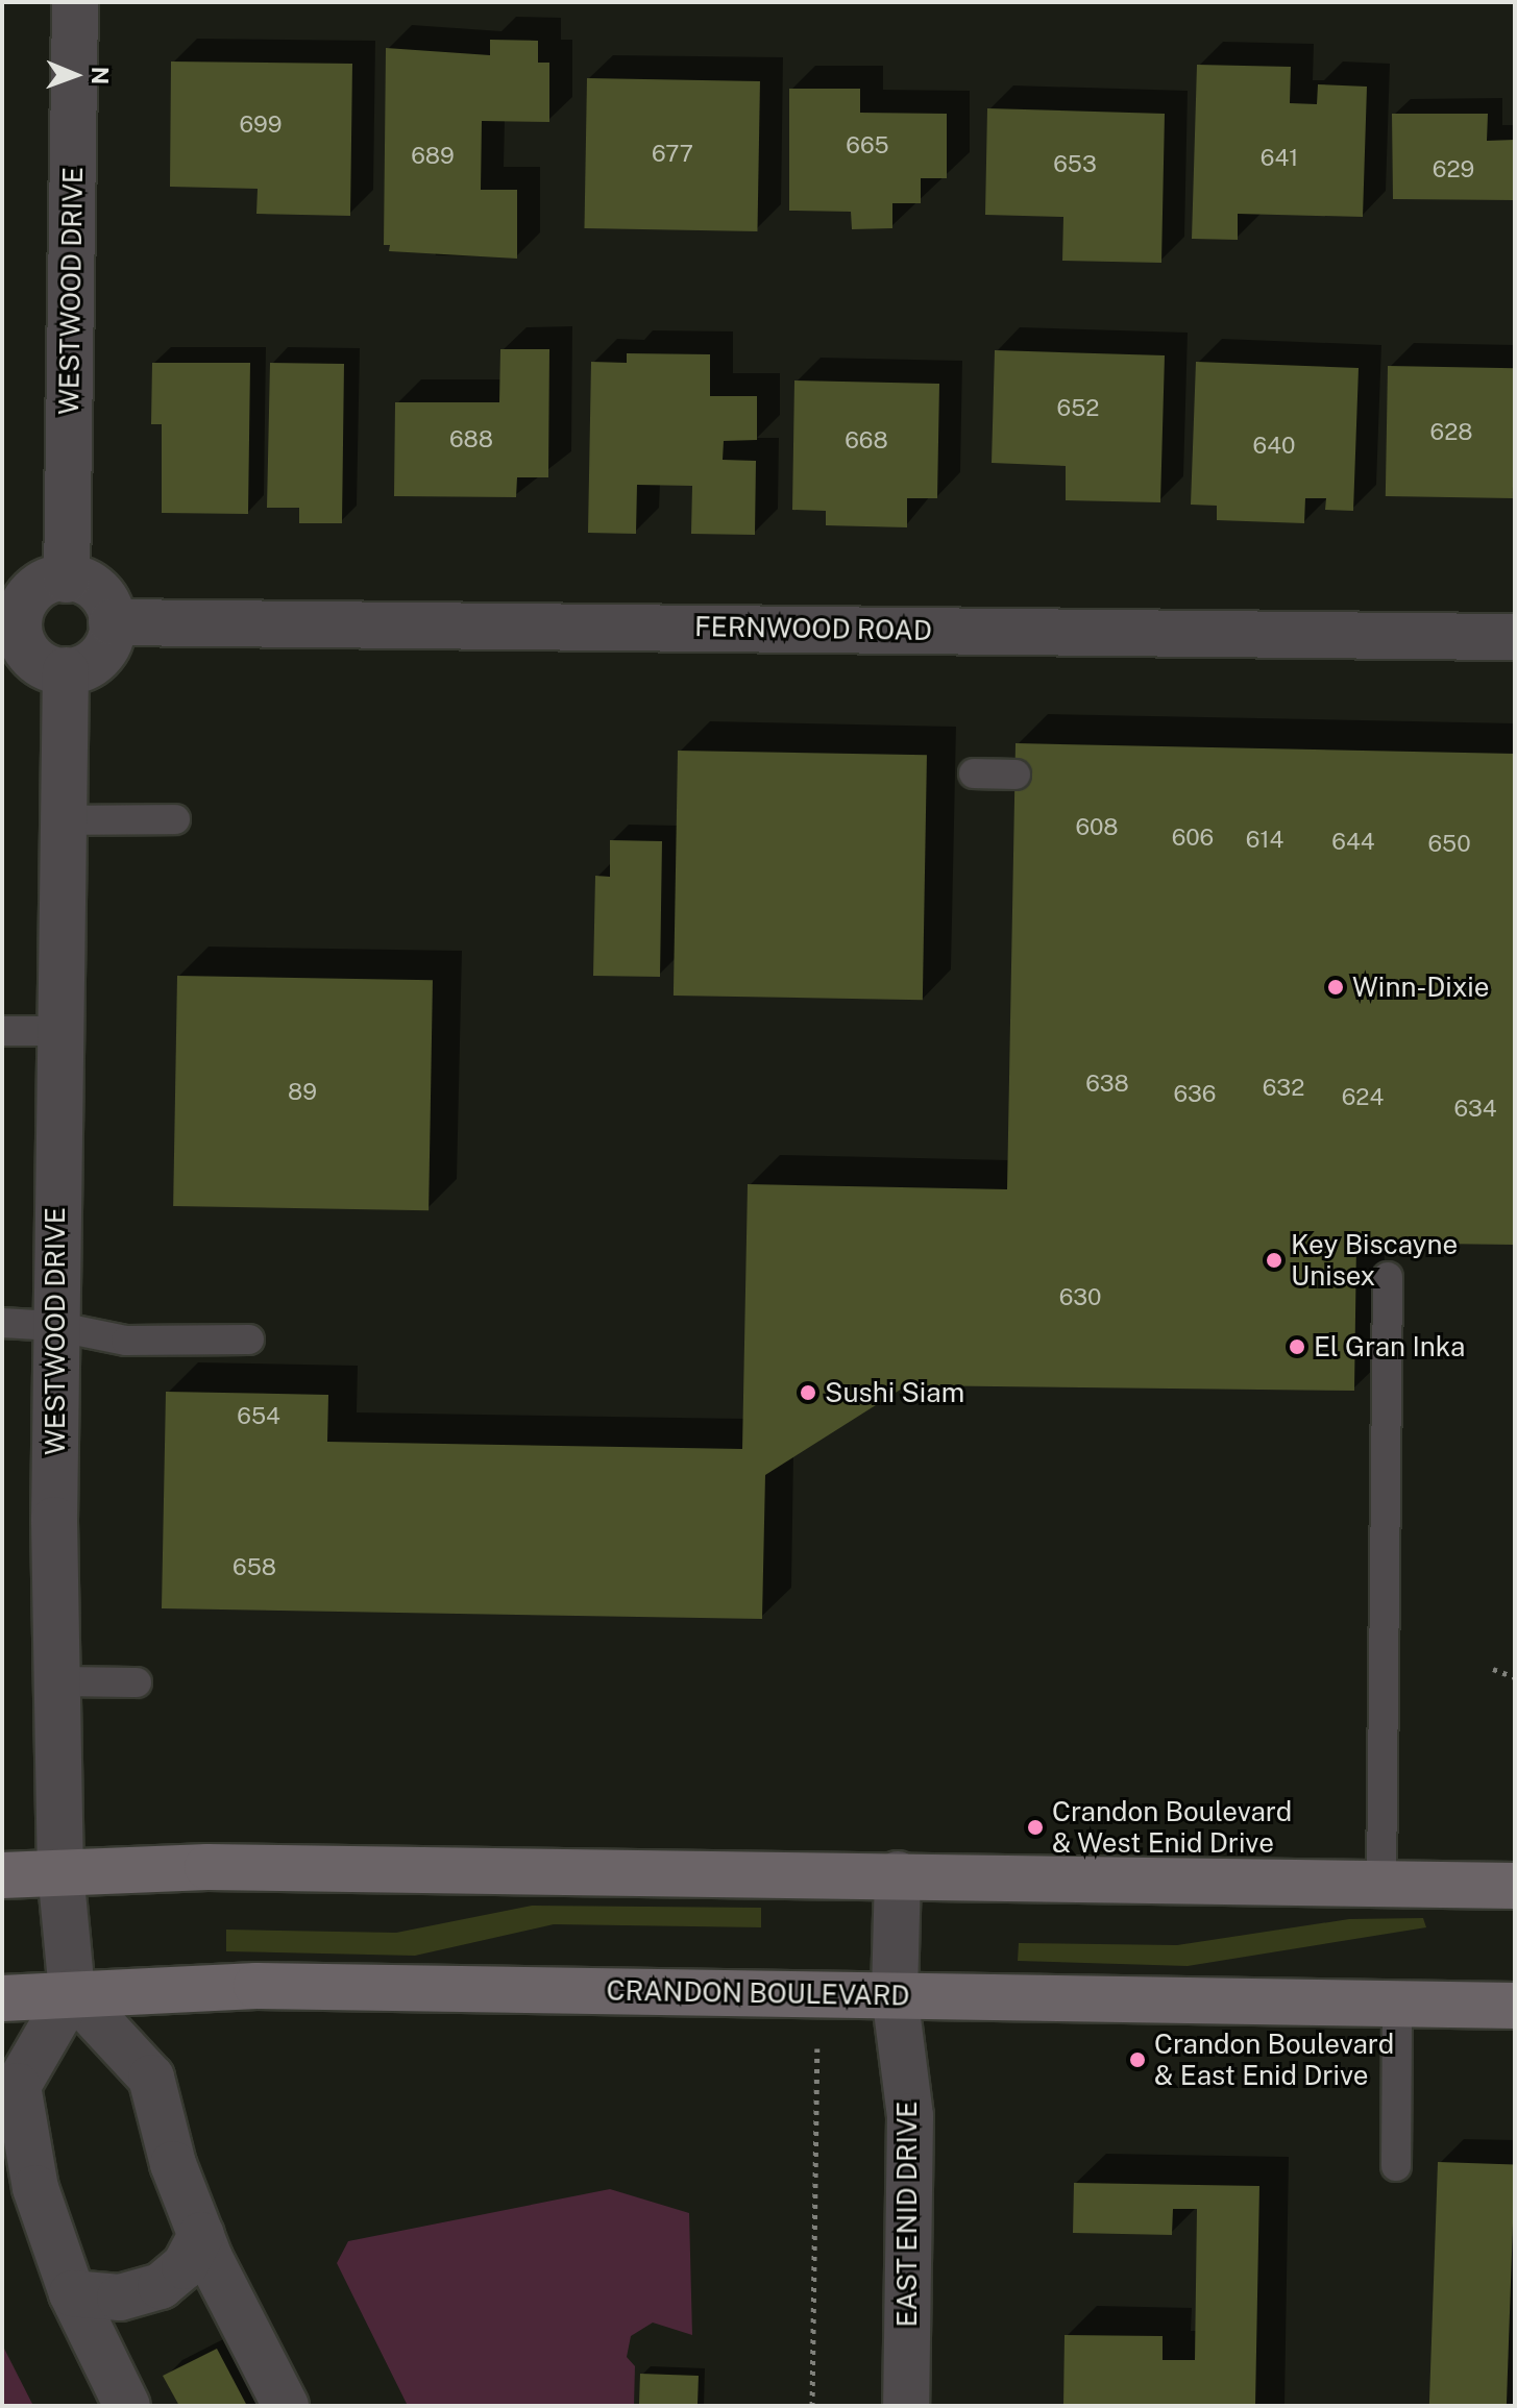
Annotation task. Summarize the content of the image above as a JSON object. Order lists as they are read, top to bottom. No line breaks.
{"streets":{"main road":["CRANDON BOULEVARD"],"street":["WESTWOOD DRIVE","FERNWOOD ROAD","EAST ENID DRIVE"]},"crossings":[["WESTWOOD DRIVE","FERNWOOD ROAD"],["WESTWOOD DRIVE","CRANDON BOULEVARD"],["CRANDON BOULEVARD","EAST ENID DRIVE"]],"places":["Winn-Dixie","Key Biscayne Unisex","El Gran Inka","Sushi Siam","Crandon Boulevard & West Enid Drive","Crandon Boulevard & East Enid Drive"],"house_numbers":["699","665","677","689","641","653","629","652","628","688","668","640","608","606","614","644","650","638","632","89","636","624","634","630","654","658"],"north":"right"}
